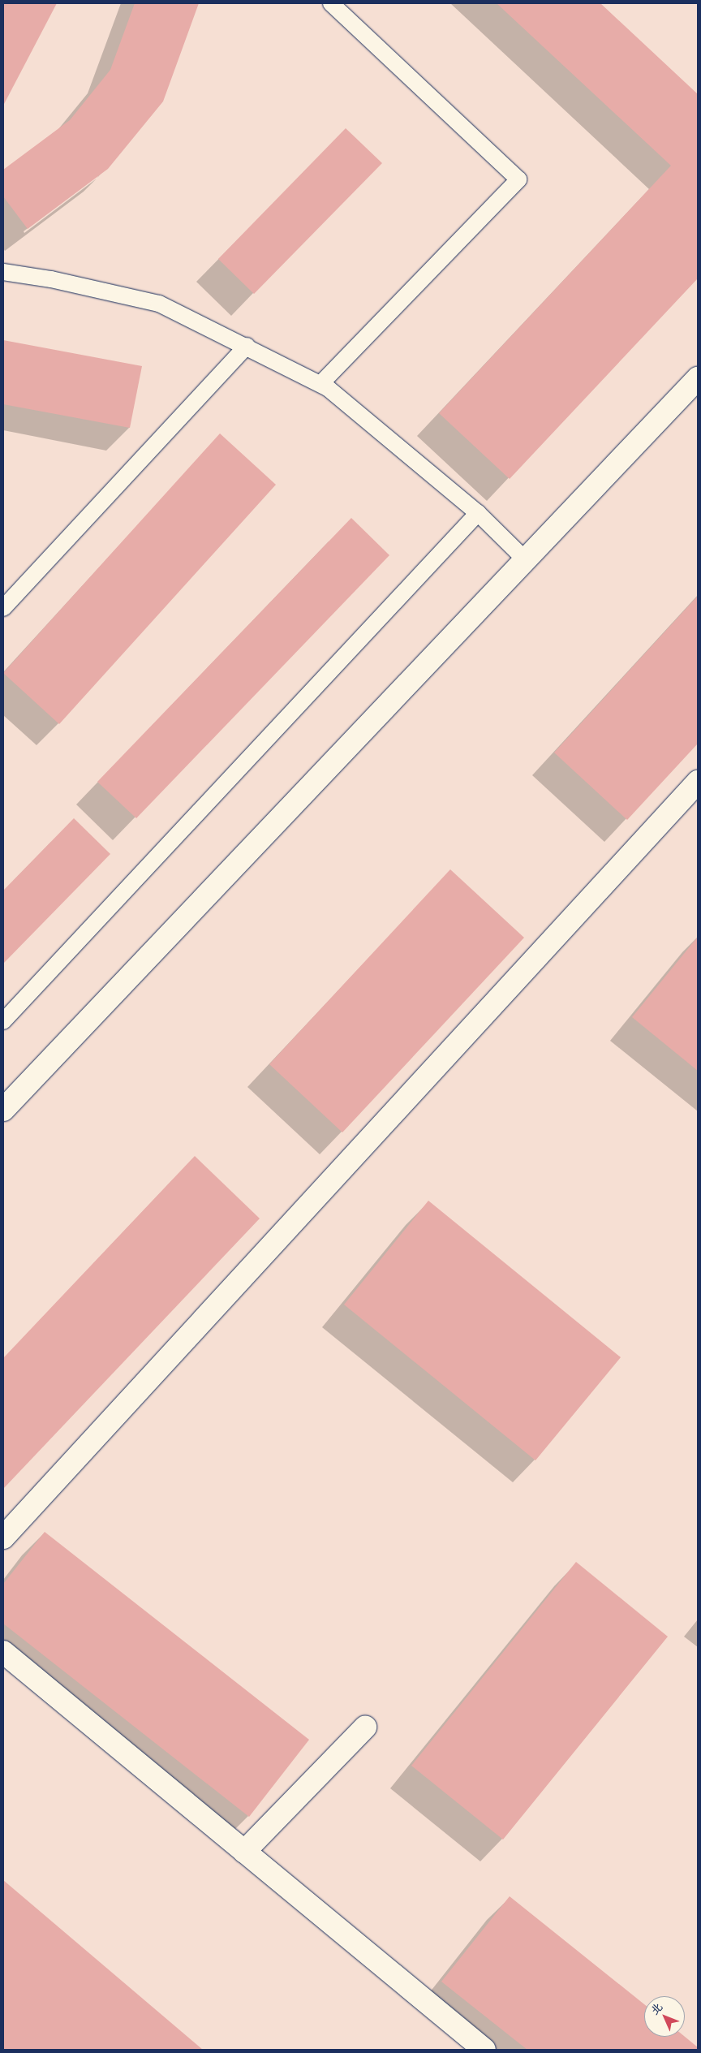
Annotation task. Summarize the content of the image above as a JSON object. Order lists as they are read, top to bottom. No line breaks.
{"north":"top left"}
